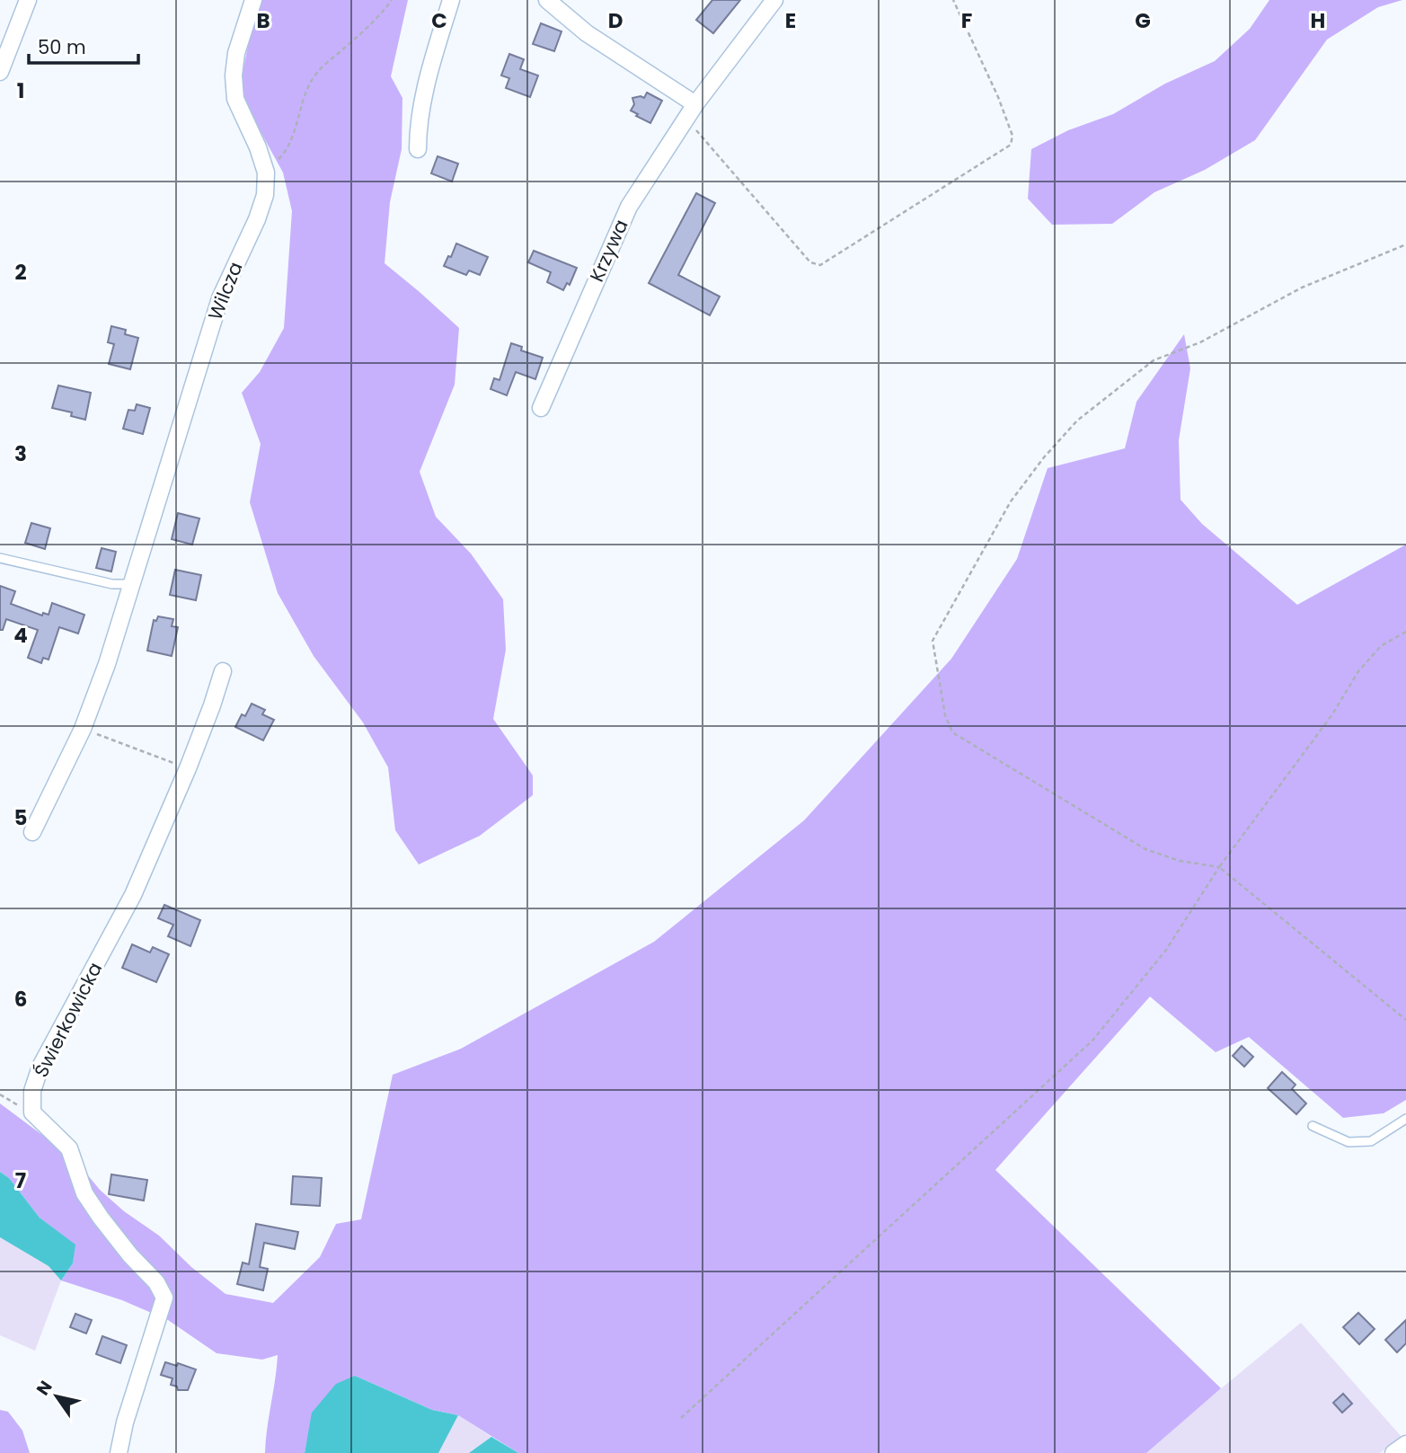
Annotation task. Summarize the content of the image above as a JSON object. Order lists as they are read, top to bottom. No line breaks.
{"streets":{"street":["Krzywa","Wilcza","Świerkowicka"]},"scale_bar":"50 m","north":"top left","grid":{"columns":["B","C","D","E","F","G","H"],"rows":["1","2","3","4","5","6","7"]}}
